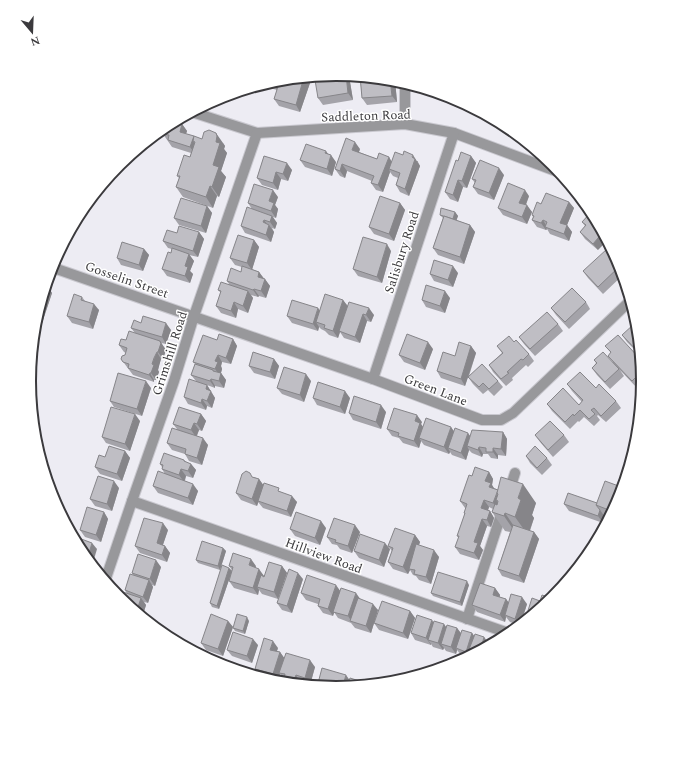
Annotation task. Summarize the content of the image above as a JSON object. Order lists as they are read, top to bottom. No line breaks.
{"streets":{"street":["Saddleton Road","Salisbury Road","Gosselin Street","Grimshill Road","Green Lane","Hillview Road"]},"crossings":[["Saddleton Road","Salisbury Road"],["Saddleton Road","Grimshill Road"],["Salisbury Road","Green Lane"],["Gosselin Street","Grimshill Road"],["Gosselin Street","Green Lane"],["Grimshill Road","Green Lane"],["Grimshill Road","Hillview Road"]],"north":"bottom"}
